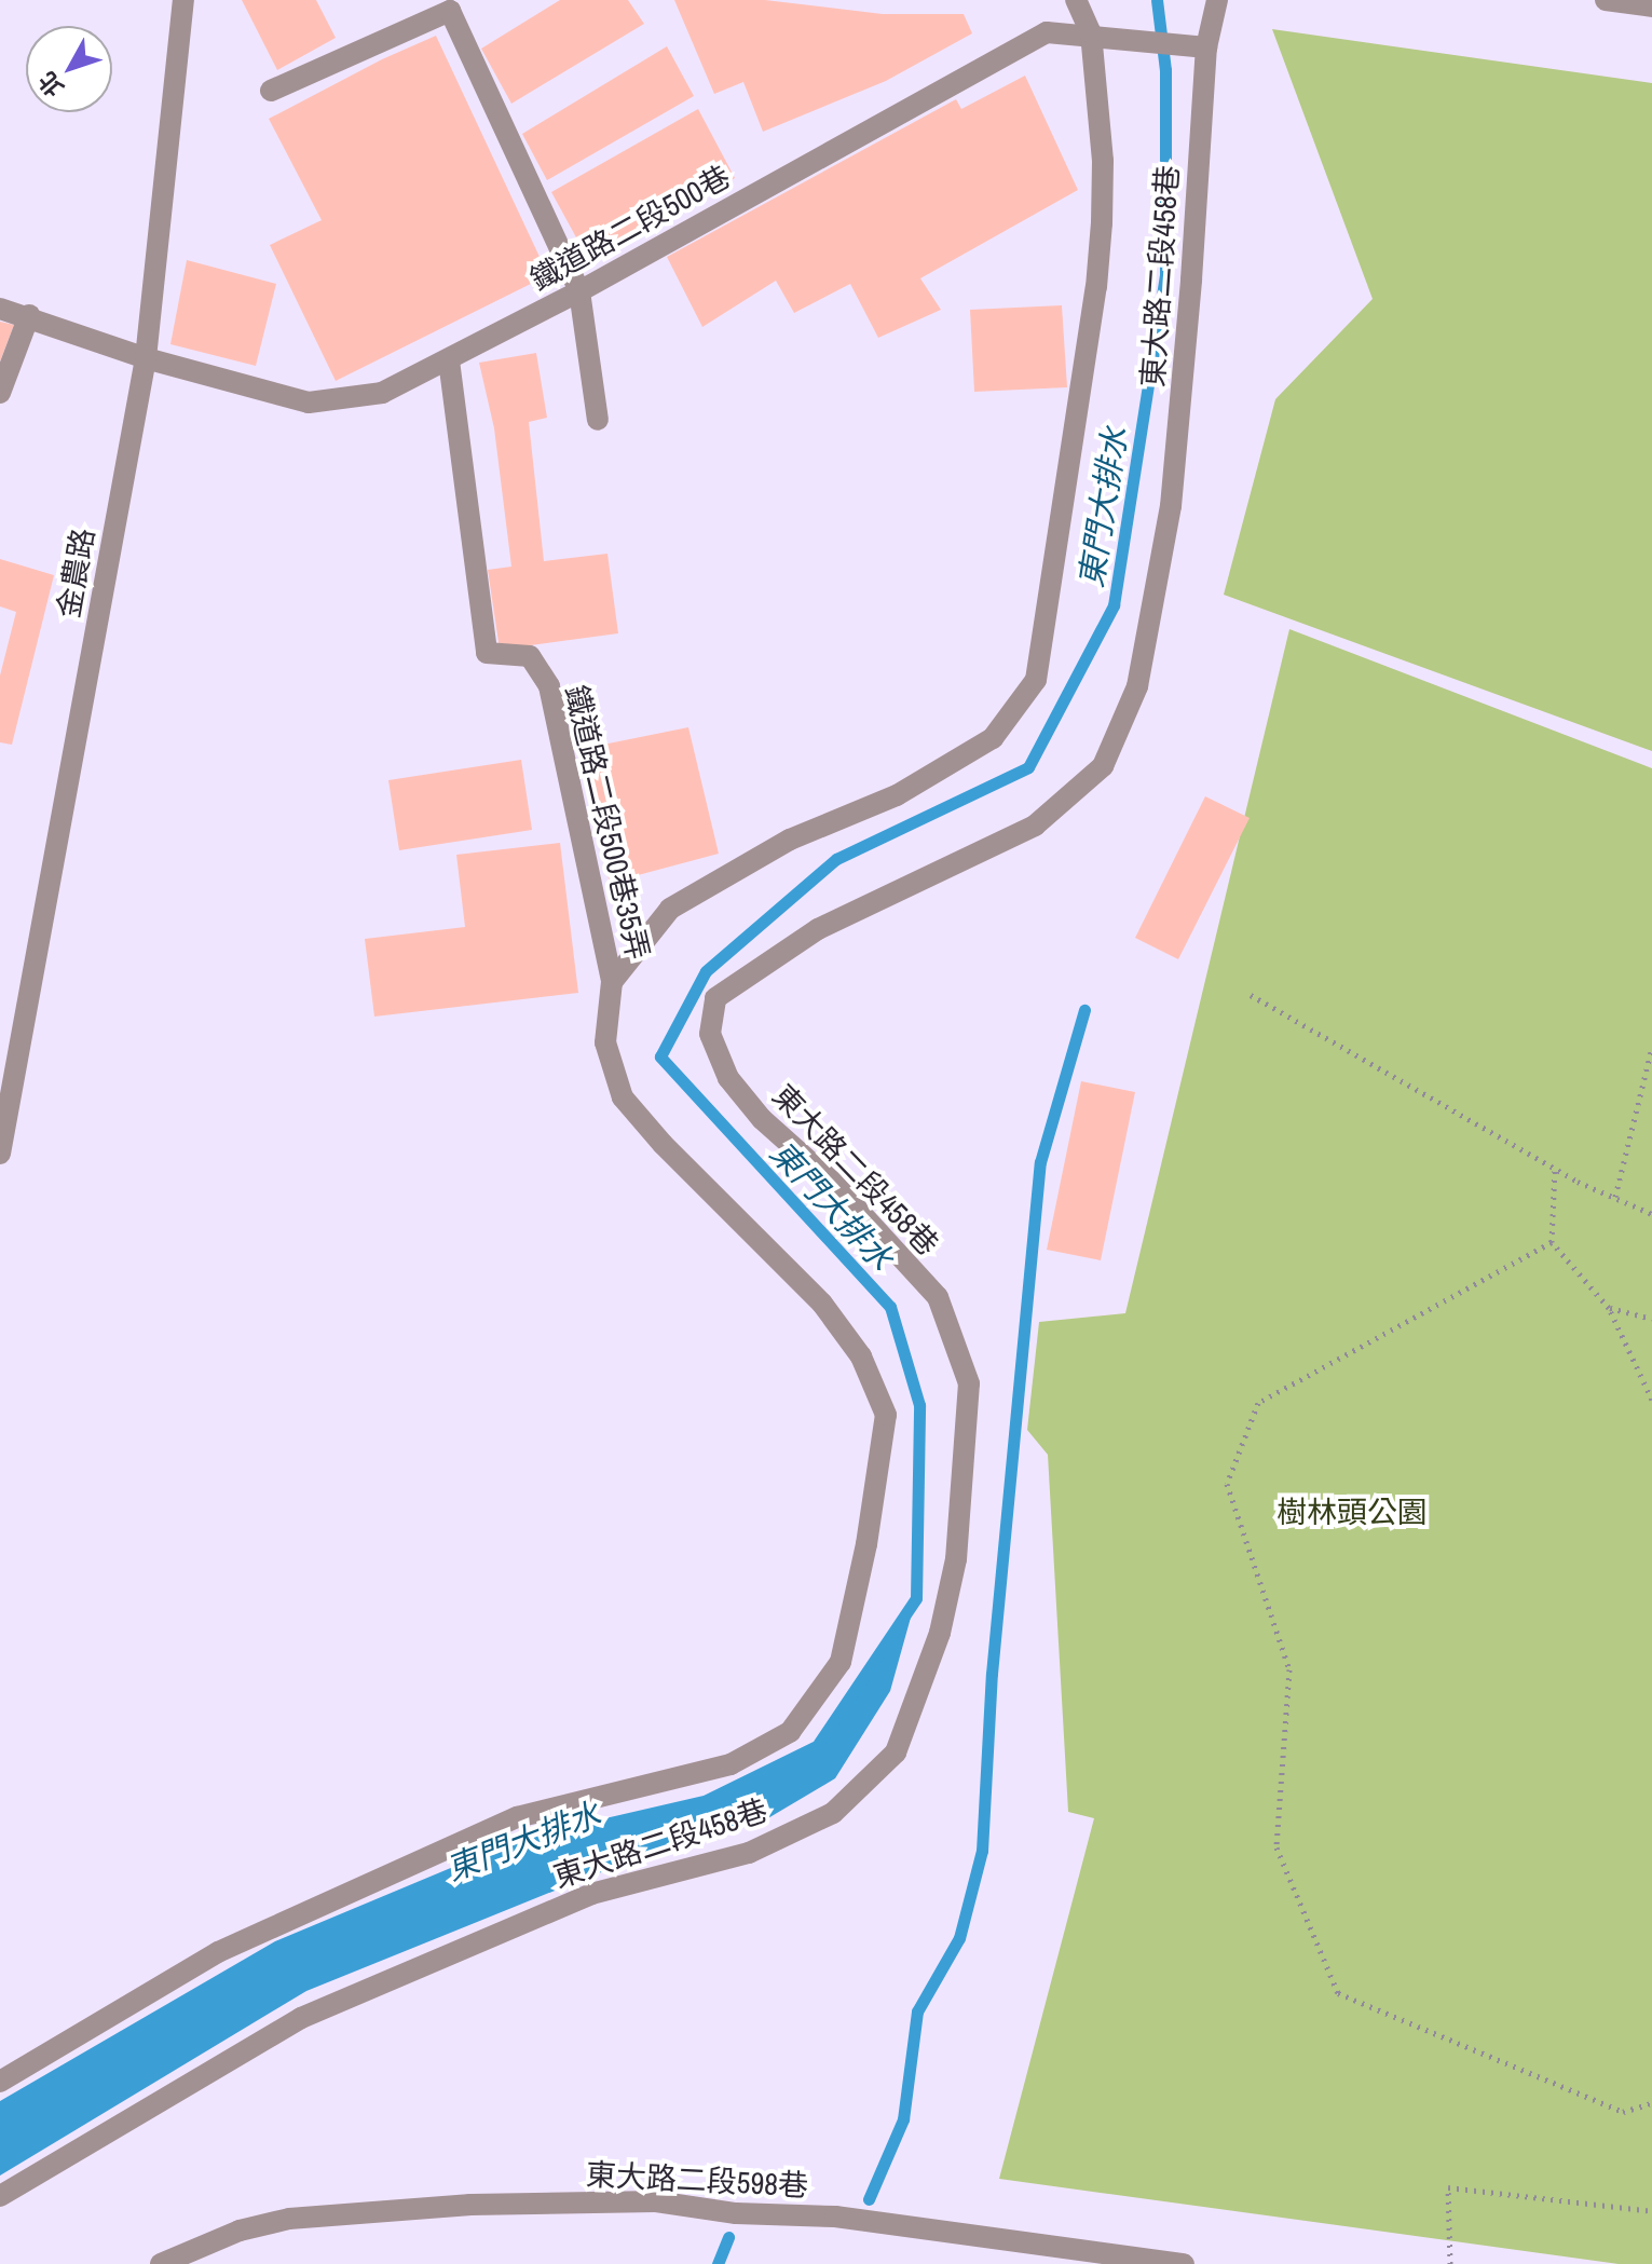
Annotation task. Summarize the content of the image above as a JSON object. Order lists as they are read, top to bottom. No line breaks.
{"streets":{"street":["鐵道路二段500巷","東大路二段458巷","金農路","鐵道路二段500巷35弄","東大路二段598巷"]},"crossings":[["鐵道路二段500巷","東大路二段458巷"],["鐵道路二段500巷","金農路"],["鐵道路二段500巷","鐵道路二段500巷35弄"]],"water":["東門大排水"],"parks":["樹林頭公園"],"north":"bottom left"}
